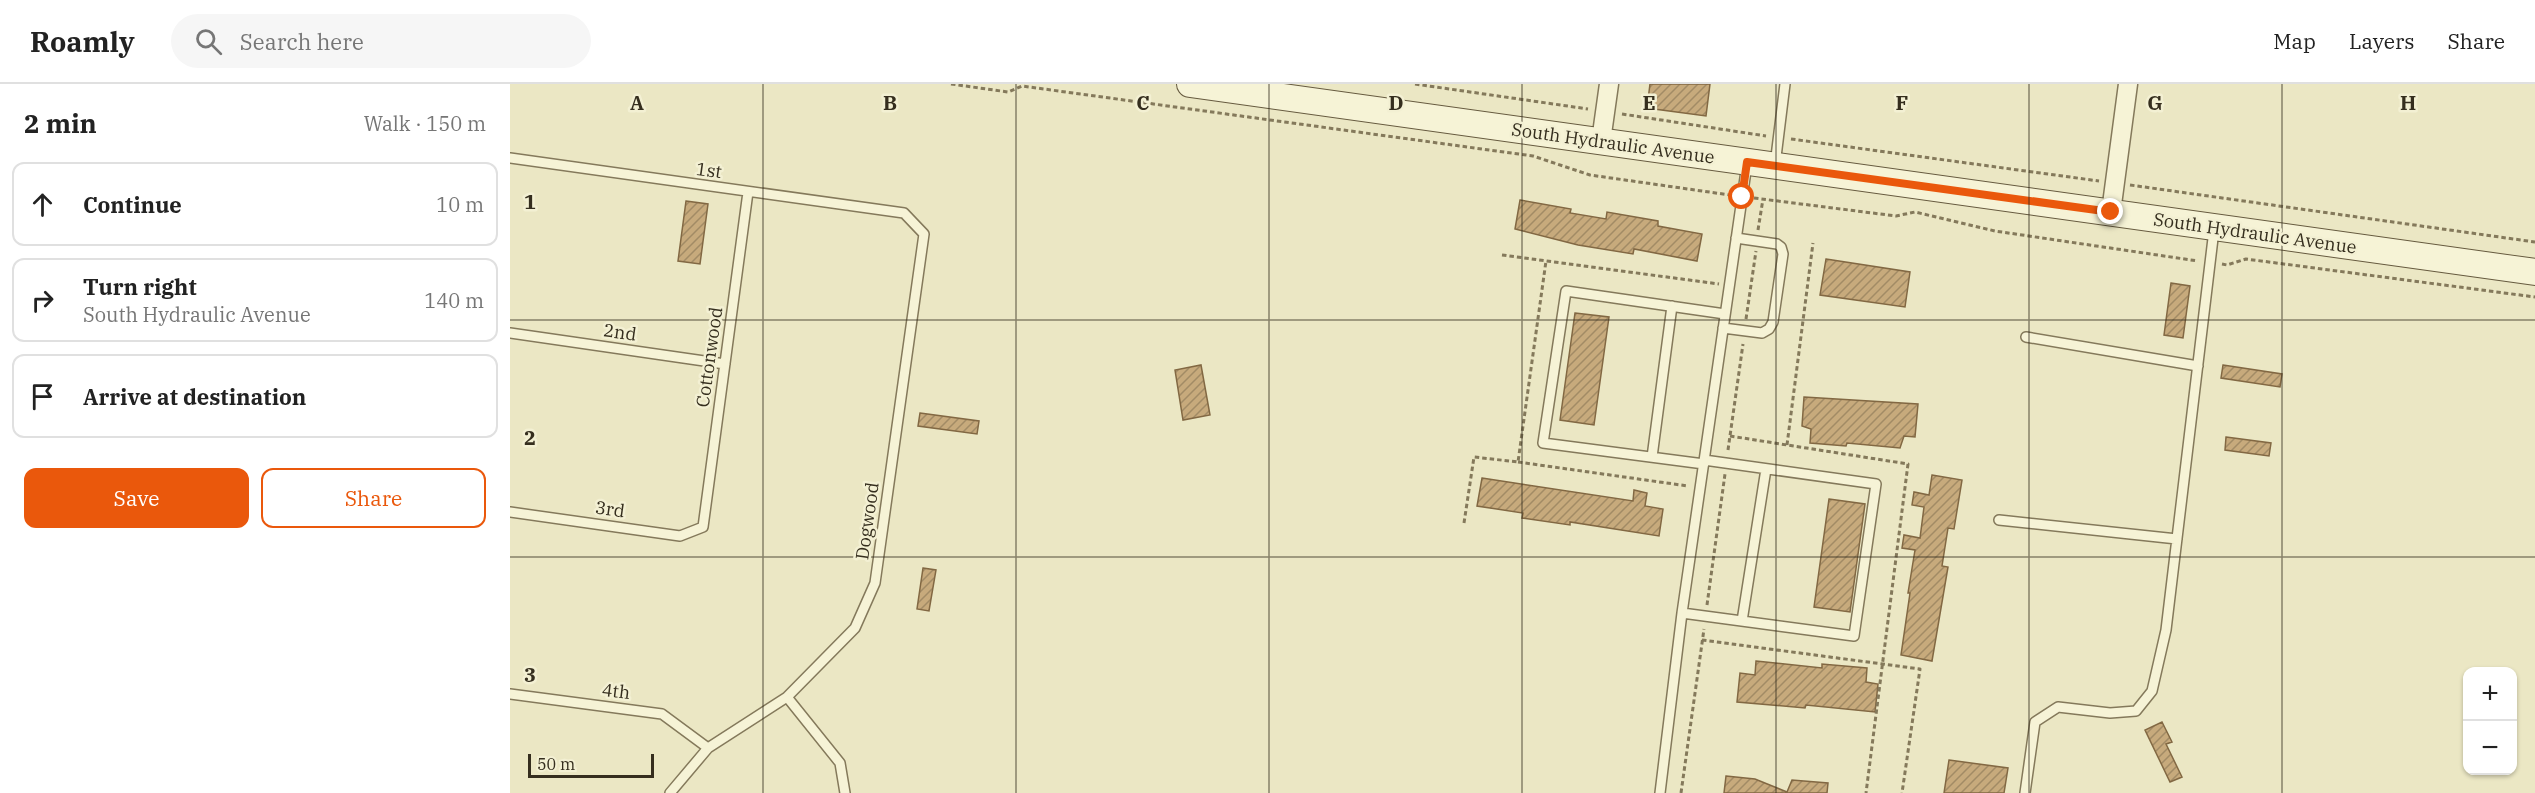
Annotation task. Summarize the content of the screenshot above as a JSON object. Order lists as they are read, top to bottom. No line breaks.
{"streets":{"street":["South Hydraulic Avenue"],"lane":["1st","2nd","Cottonwood","3rd","Dogwood","4th"]},"crossings":[["1st","Cottonwood"],["1st","Dogwood"],["2nd","Cottonwood"],["Cottonwood","3rd"]],"scale_bar":"50 m","page":{"header":"Roamly","search":"Search here","nav":["Map","Layers","Share"],"heading":["2 min","Walk · 150 m"],"list":[["Continue","10 m"],["Turn right","South Hydraulic Avenue","140 m"],"Arrive at destination"],"buttons":["Save","Share"],"map_buttons":["+","−"],"scale":"50 m"},"grid":{"columns":["A","B","C","D","E","F","G","H"],"rows":["1","2","3"]}}
